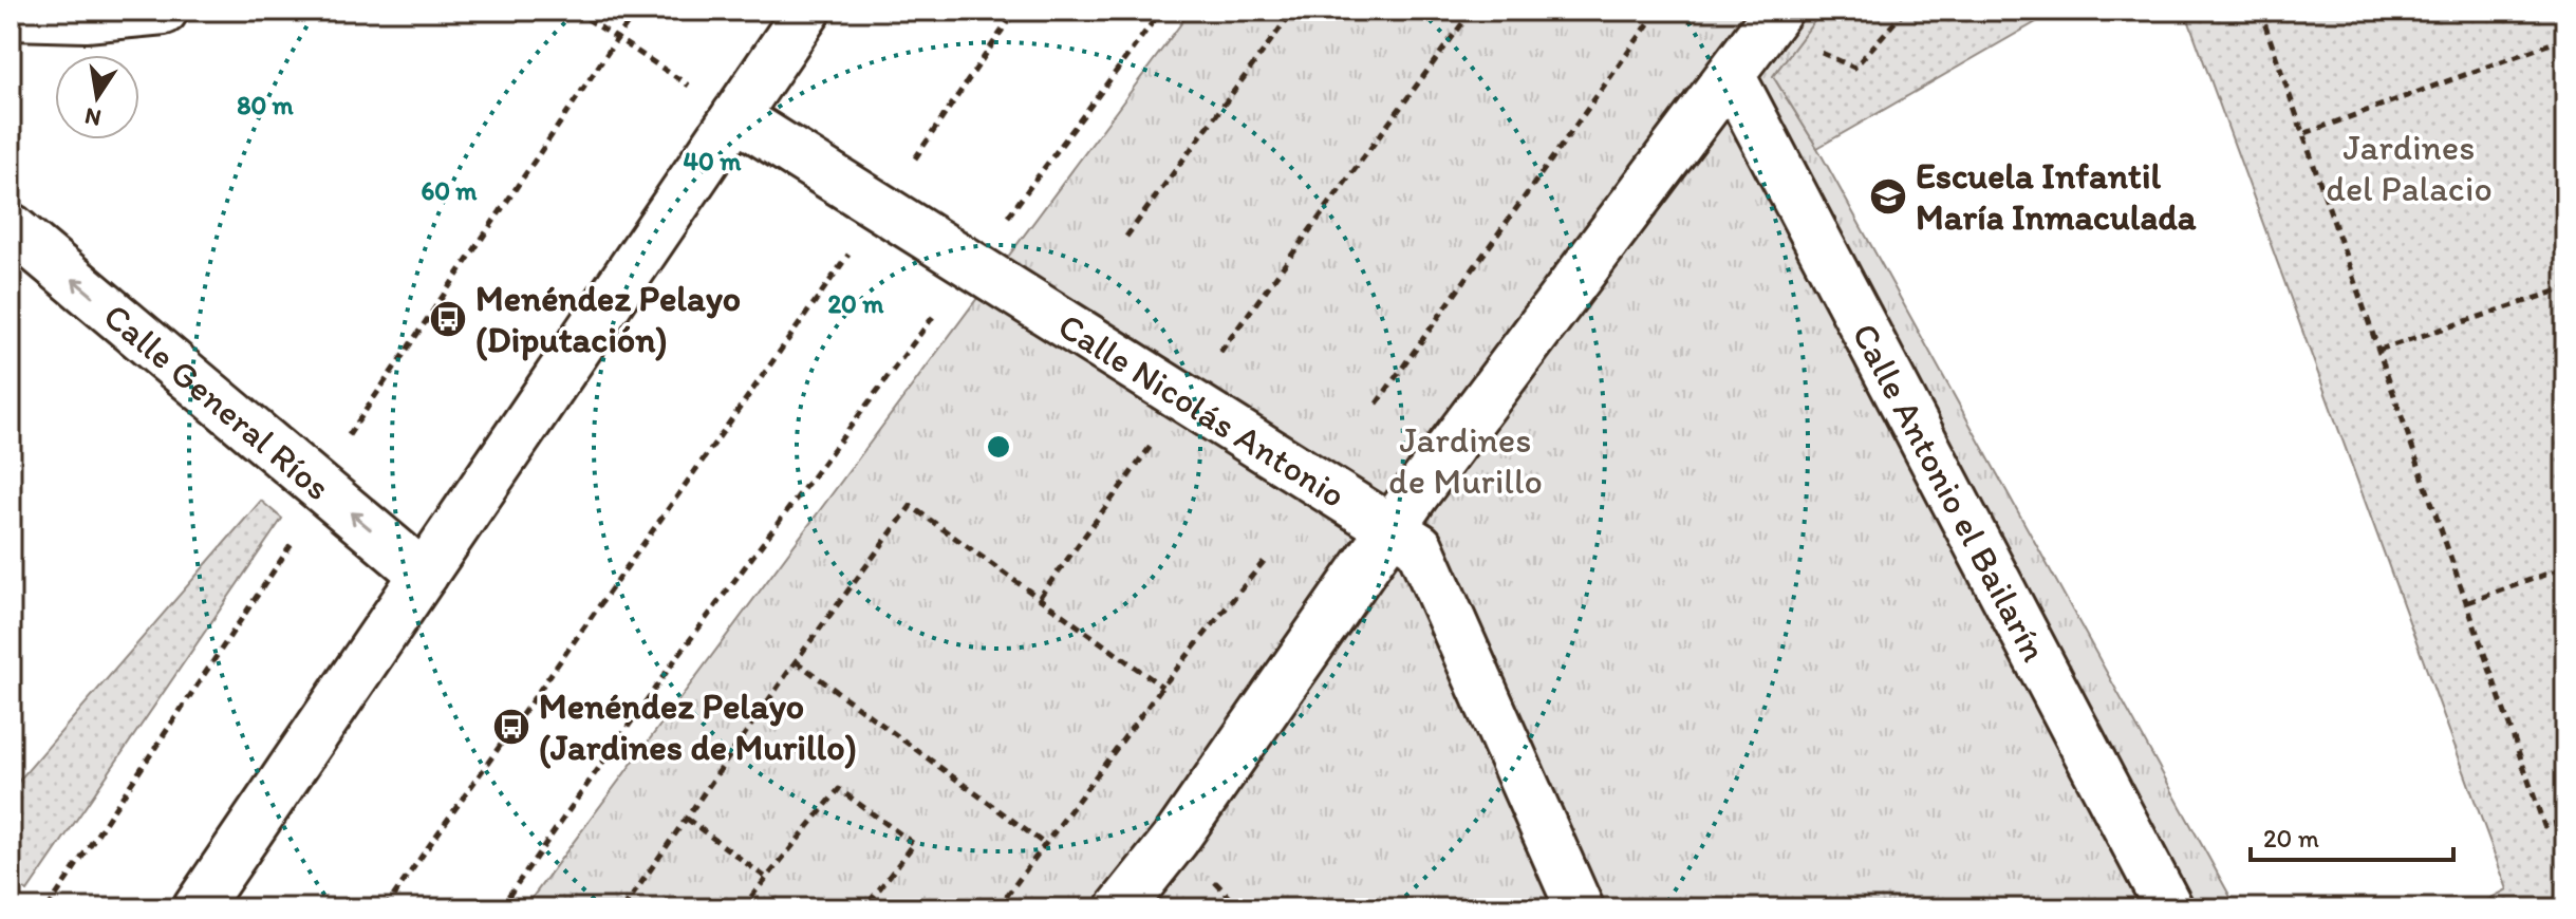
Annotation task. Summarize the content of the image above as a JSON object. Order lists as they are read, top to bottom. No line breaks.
{"streets":{"street":["Calle General Ríos","Calle Nicolás Antonio","Calle Antonio el Bailarín"]},"one_way":["Calle General Ríos"],"parks":["Jardines del Palacio","Jardines de Murillo"],"places":{"school or university":["Escuela Infantil María Inmaculada"],"bus stop":["Menéndez Pelayo (Diputación)","Menéndez Pelayo (Jardines de Murillo)"]},"scale_bar":"20 m","north":"bottom","rings":["80 m","40 m","60 m","20 m"]}
